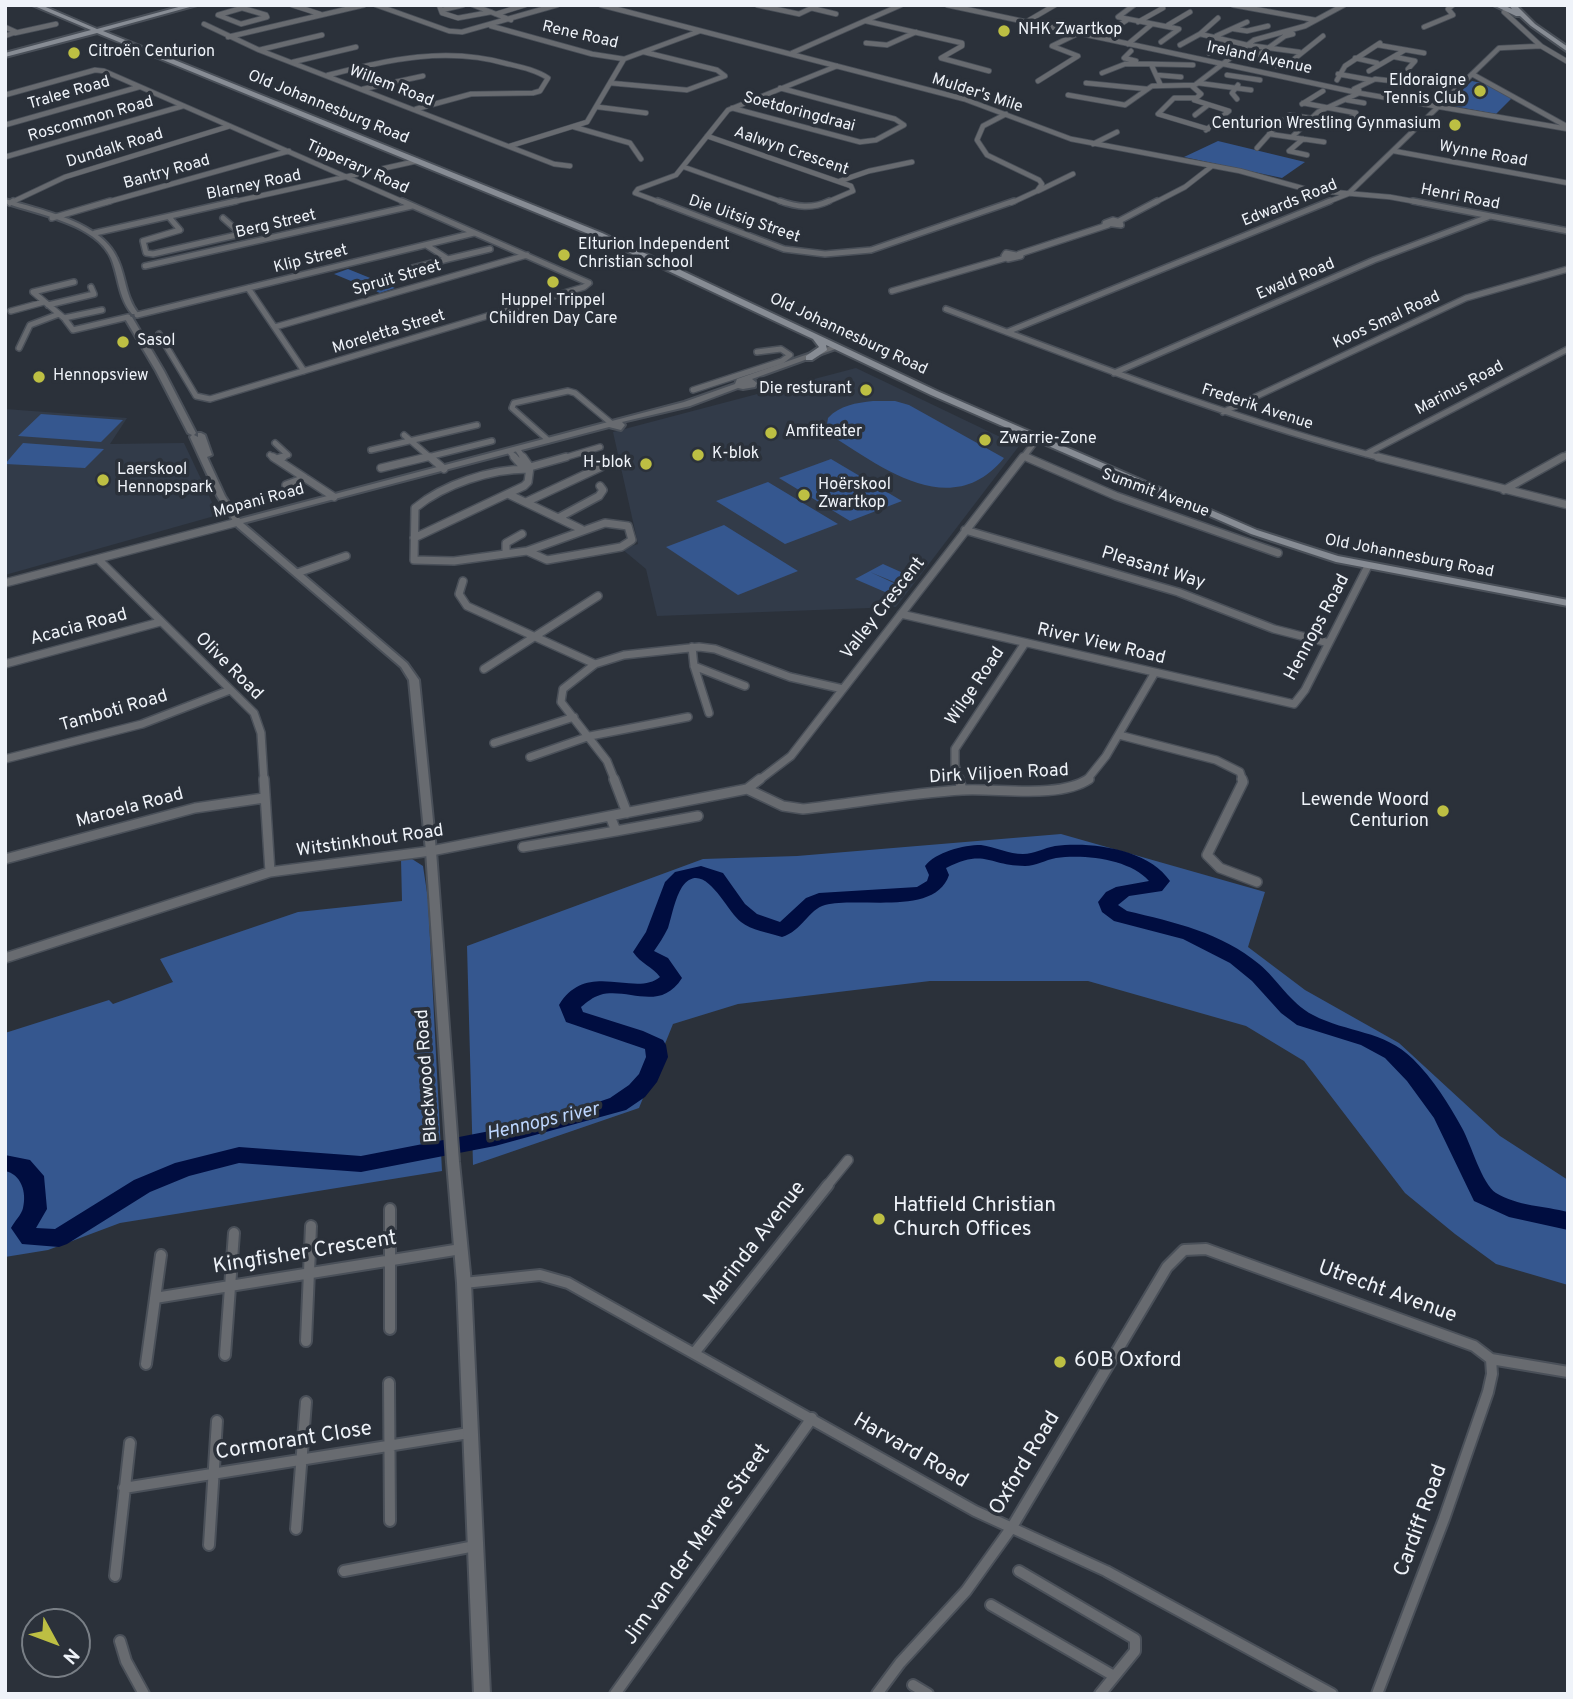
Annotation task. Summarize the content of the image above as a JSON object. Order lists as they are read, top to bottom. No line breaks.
{"streets":{"main road":["Old Johannesburg Road"],"street":["Rene Road","Ireland Avenue","Willem Road","Tralee Road","Mulder's Mile","Soetdoringdraai","Roscommon Road","Dundalk Road","Aalwyn Crescent","Wynne Road","Tipperary Road","Bantry Road","Blarney Road","Henri Road","Edwards Road","Die Uitsig Street","Berg Street","Klip Street","Spruit Street","Ewald Road","Koos Smal Road","Moreletta Street","Marinus Road","Frederik Avenue","Summit Avenue","Mopani Road","Pleasant Way","Valley Crescent","Acacia Road","Hennops Road","River View Road","Olive Road","Wilge Road","Tamboti Road","Dirk Viljoen Road","Maroela Road","Witstinkhout Road","Blackwood Road","Marinda Avenue","Kingfisher Crescent","Utrecht Avenue","Cormorant Close","Harvard Road","Oxford Road","Cardiff Road","Jim van der Merwe Street"]},"crossings":[["Tralee Road","Tipperary Road"],["Mulder's Mile","Henri Road"],["Mulder's Mile","Edwards Road"],["Mulder's Mile","Die Uitsig Street"],["Old Johannesburg Road","Blarney Road"],["Old Johannesburg Road","Mopani Road"],["Old Johannesburg Road","Valley Crescent"],["Old Johannesburg Road","Hennops Road"],["Soetdoringdraai","Die Uitsig Street"],["Roscommon Road","Tipperary Road"],["Dundalk Road","Tipperary Road"],["Aalwyn Crescent","Die Uitsig Street"],["Wynne Road","Edwards Road"],["Tipperary Road","Bantry Road"],["Tipperary Road","Blarney Road"],["Tipperary Road","Berg Street"],["Tipperary Road","Klip Street"],["Tipperary Road","Spruit Street"],["Tipperary Road","Moreletta Street"],["Blarney Road","Blackwood Road"],["Henri Road","Edwards Road"],["Henri Road","Ewald Road"],["Edwards Road","Frederik Avenue"],["Klip Street","Blackwood Road"],["Ewald Road","Frederik Avenue"],["Koos Smal Road","Frederik Avenue"],["Marinus Road","Frederik Avenue"],["Summit Avenue","Valley Crescent"],["Mopani Road","Olive Road"],["Mopani Road","Blackwood Road"],["Pleasant Way","Valley Crescent"],["Pleasant Way","Hennops Road"],["Valley Crescent","River View Road"],["Valley Crescent","Dirk Viljoen Road"],["Valley Crescent","Witstinkhout Road"],["Acacia Road","Olive Road"],["Hennops Road","River View Road"],["River View Road","Wilge Road"],["River View Road","Dirk Viljoen Road"],["Olive Road","Tamboti Road"],["Olive Road","Maroela Road"],["Olive Road","Witstinkhout Road"],["Wilge Road","Dirk Viljoen Road"],["Dirk Viljoen Road","Witstinkhout Road"],["Witstinkhout Road","Blackwood Road"],["Blackwood Road","Kingfisher Crescent"],["Blackwood Road","Cormorant Close"],["Blackwood Road","Harvard Road"],["Marinda Avenue","Harvard Road"],["Utrecht Avenue","Oxford Road"],["Utrecht Avenue","Cardiff Road"],["Harvard Road","Oxford Road"],["Harvard Road","Jim van der Merwe Street"]],"water":["Hennops river"],"places":["NHK Zwartkop","Citroën Centurion","Eldoraigne Tennis Club","Centurion Wrestling Gynmasium","Elturion Independent Christian school","Huppel Trippel Children Day Care","Sasol","Hennopsview","Die resturant","Amfiteater","Zwarrie-Zone","K-blok","H-blok","Laerskool Hennopspark","Hoërskool Zwartkop","Lewende Woord Centurion","Hatfield Christian Church Offices","60B Oxford"],"north":"bottom right"}
